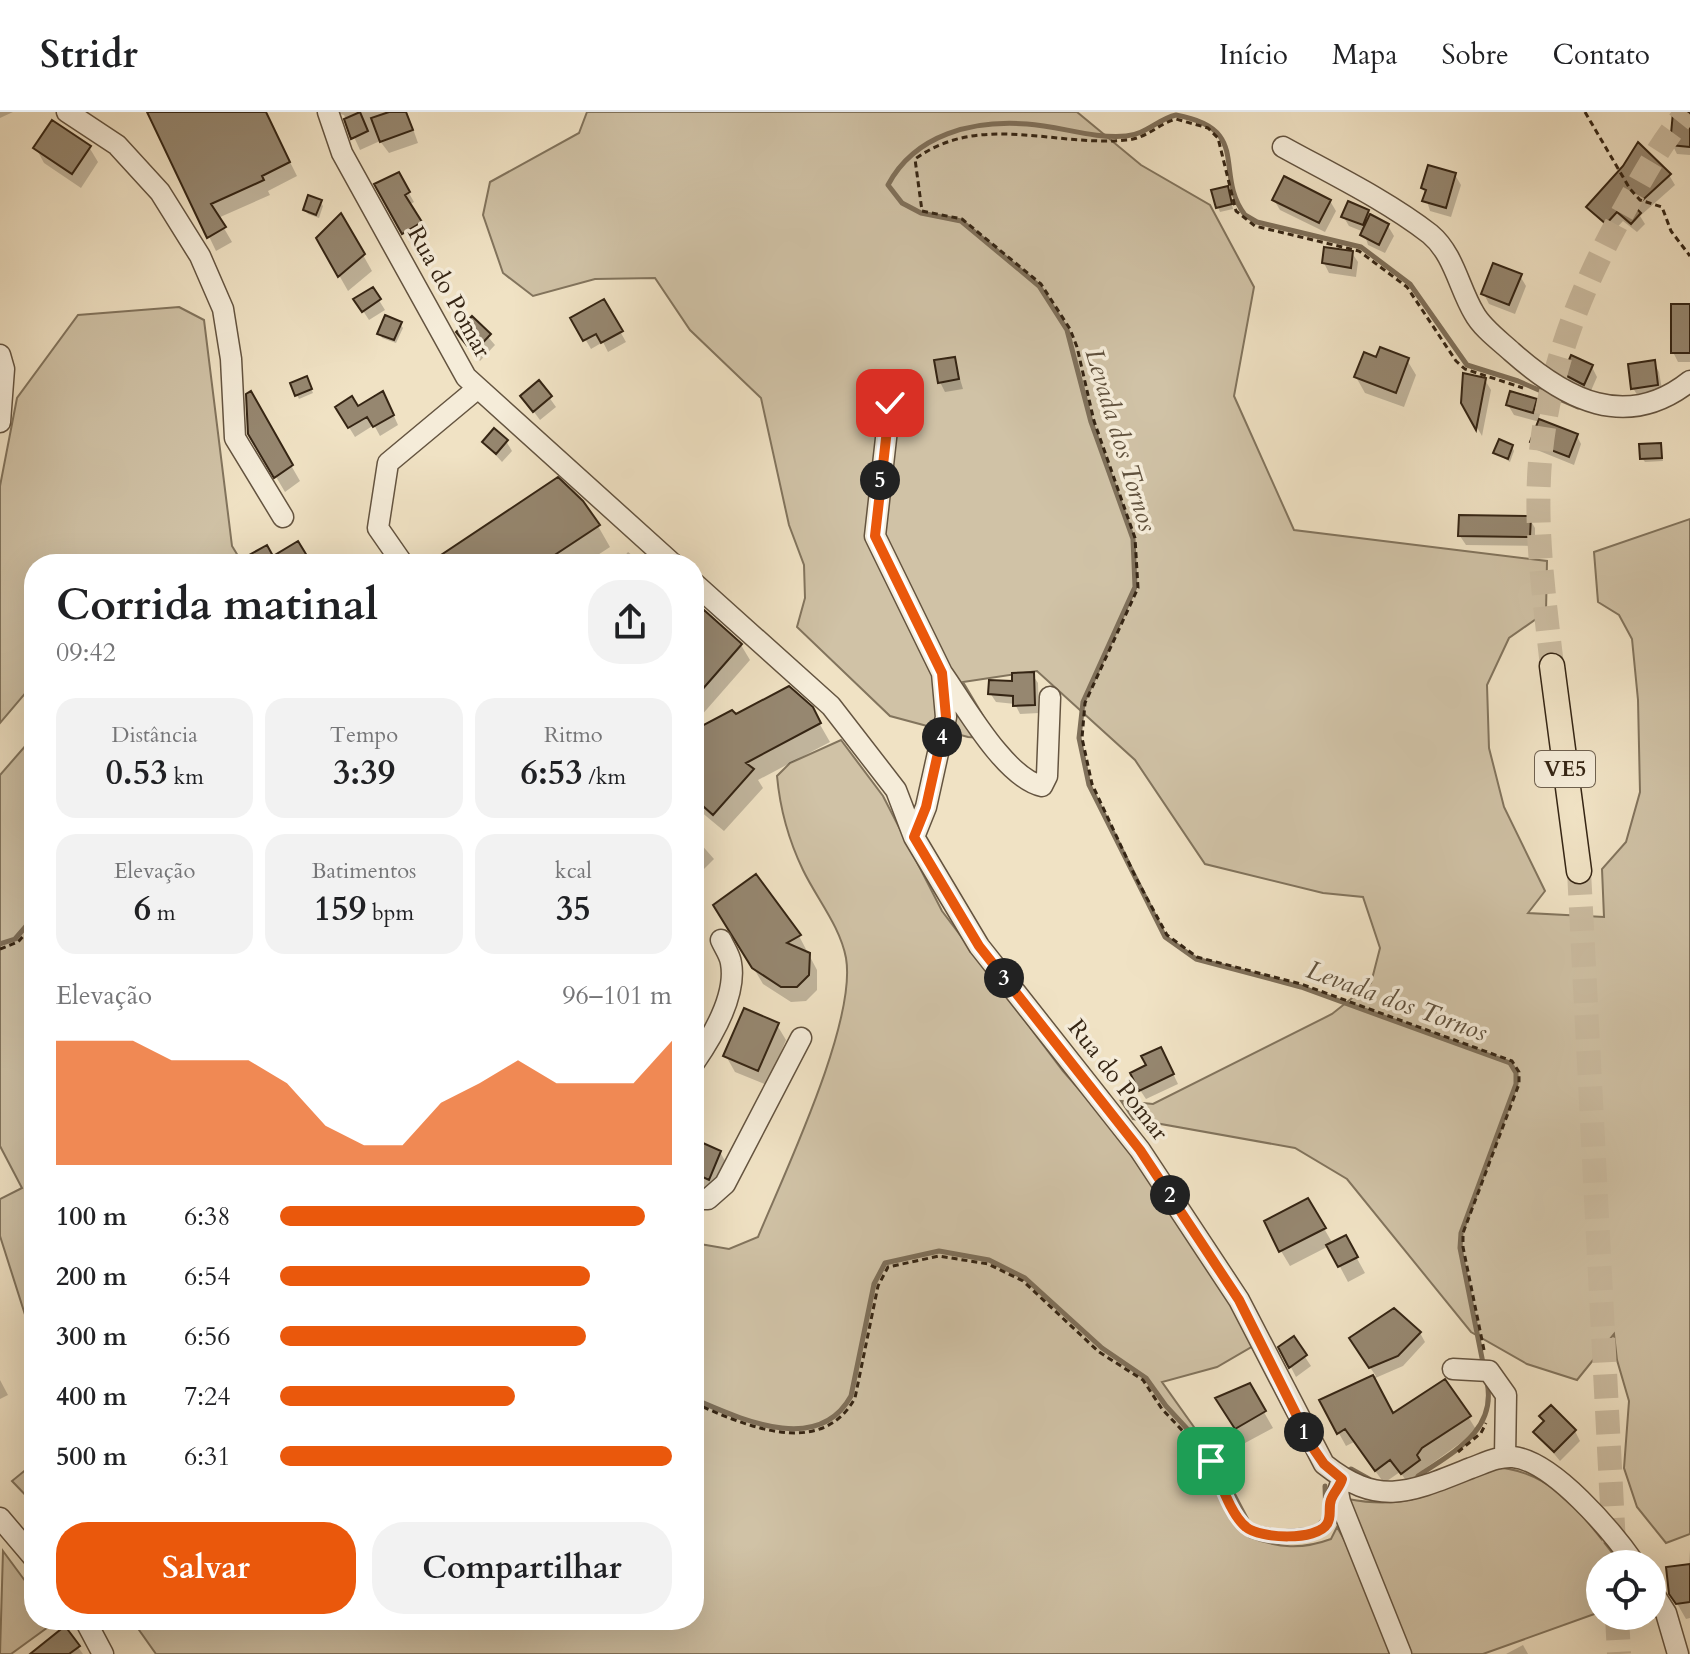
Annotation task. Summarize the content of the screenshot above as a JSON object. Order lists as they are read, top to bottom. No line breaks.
{"streets":{"main road":["VE5"],"street":["Rua do Pomar"]},"water":["Levada dos Tornos"],"page":{"header":"Stridr","nav":["Início","Mapa","Sobre","Contato"],"pins":["5","4","3","2","1"],"heading":["Corrida matinal","09:42"],"stats":[["Distância","0.53 km"],["Tempo","3:39"],["Ritmo","6:53 /km"],["Elevação","6 m"],["Batimentos","159 bpm"],["kcal","35"]],"chart":["Elevação","96–101 m"],"list":[{"name":"100 m","note":"6:38"},{"name":"200 m","note":"6:54"},{"name":"300 m","note":"6:56"},{"name":"400 m","note":"7:24"},{"name":"500 m","note":"6:31"}],"buttons":["Salvar","Compartilhar"]}}
